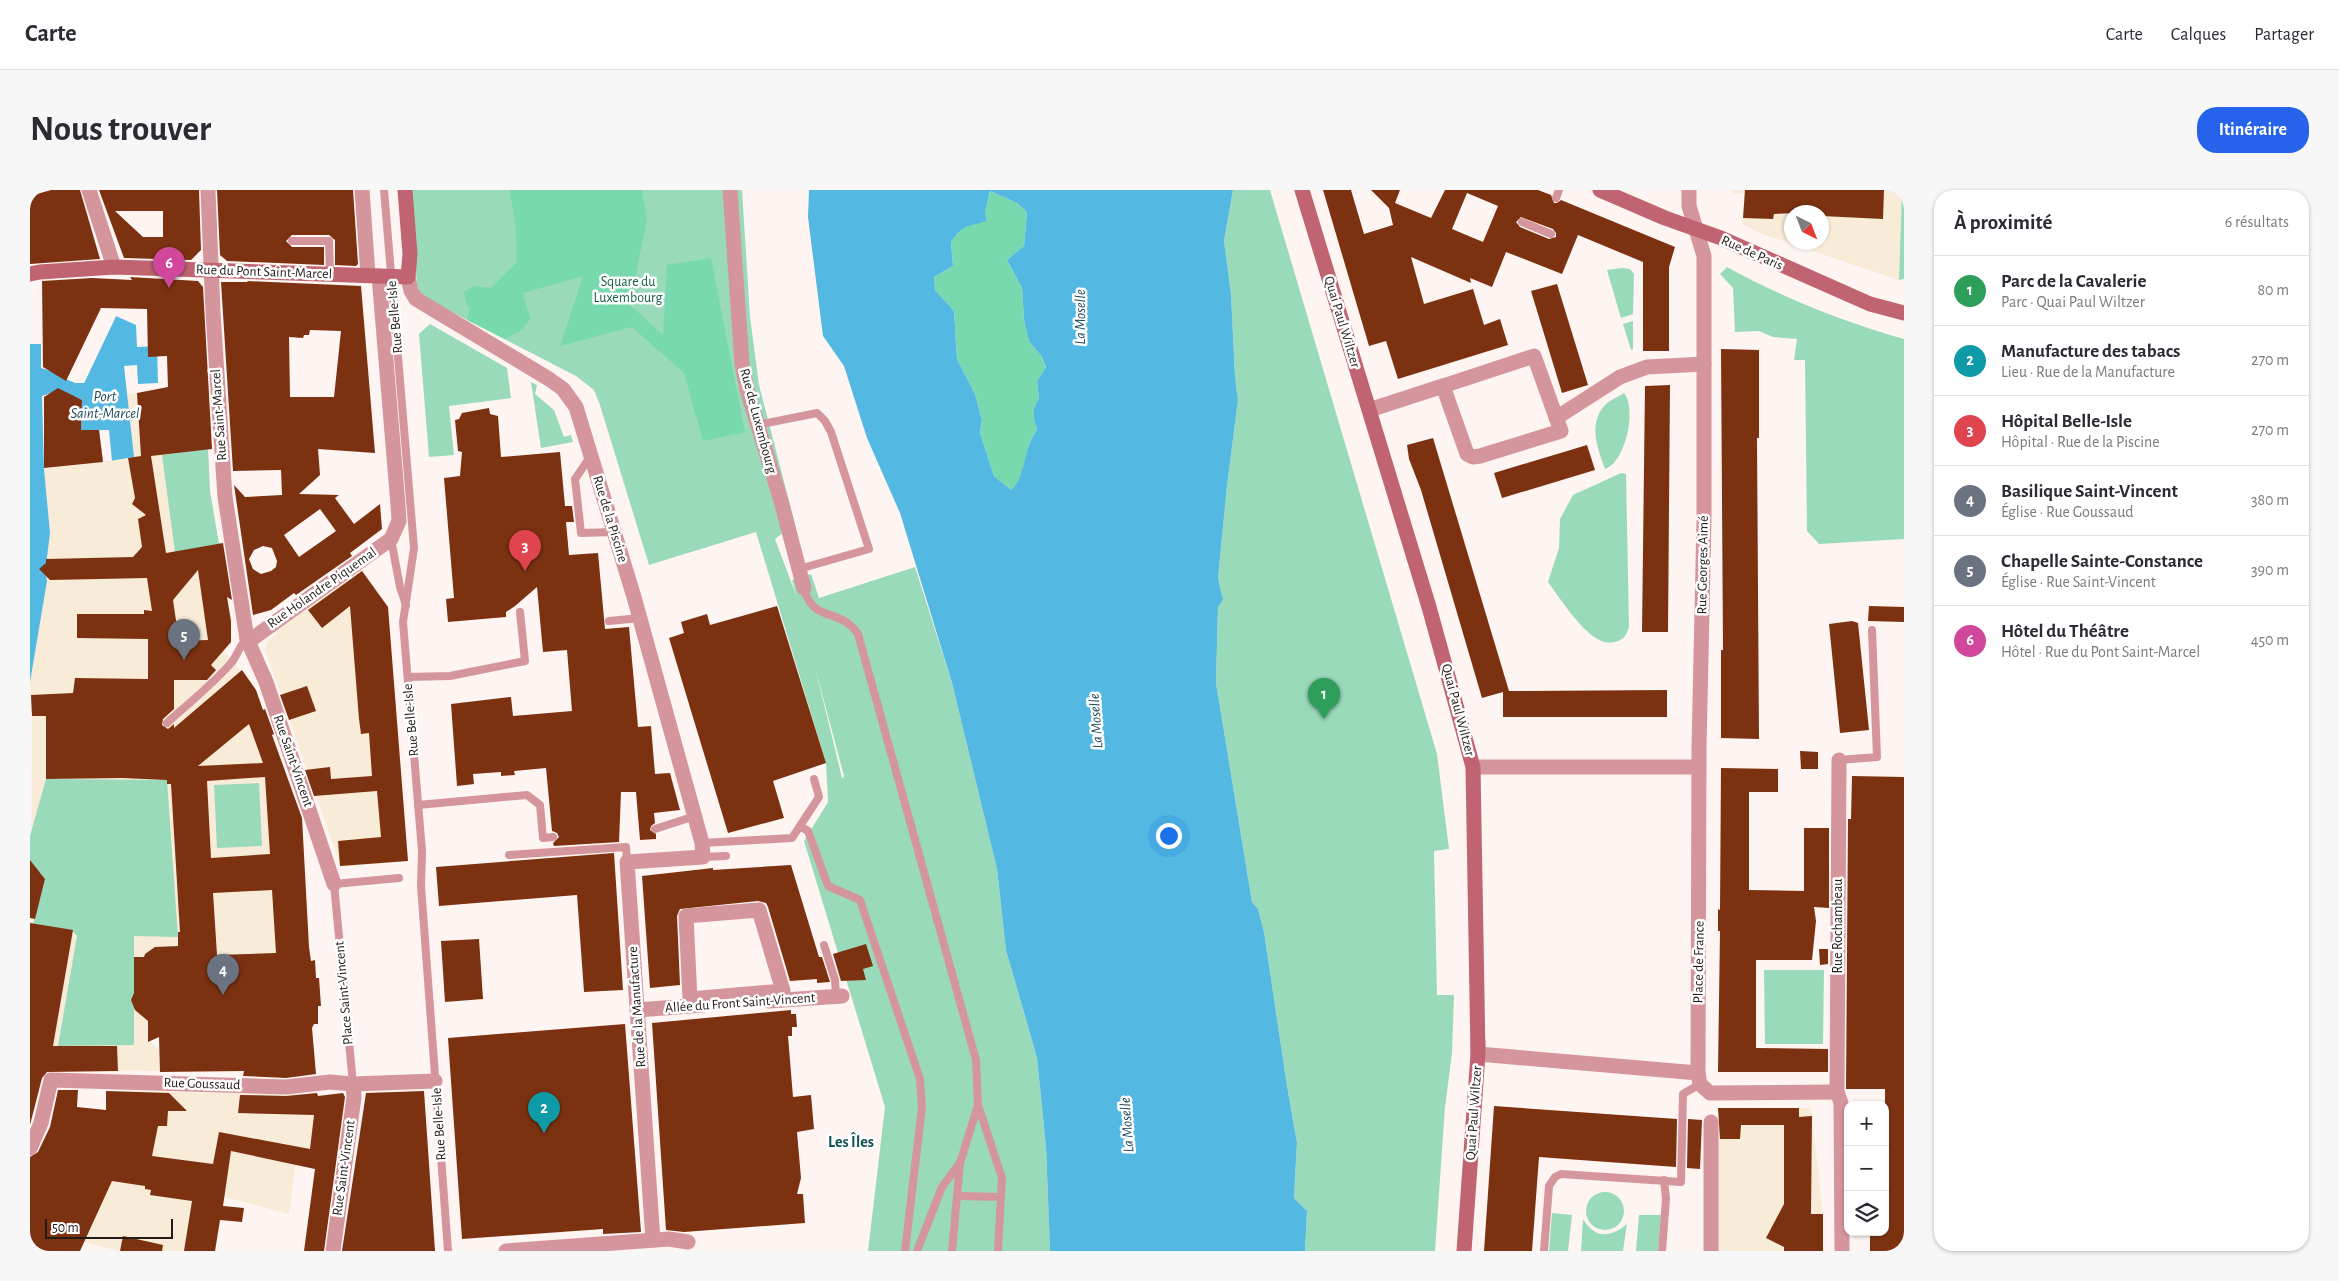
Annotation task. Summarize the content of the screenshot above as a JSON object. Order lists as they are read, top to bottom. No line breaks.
{"streets":{"street":["Rue de Paris","Rue du Pont Saint-Marcel","Rue Belle-Isle","Quai Paul Wiltzer","Rue Saint-Marcel","Rue de Luxembourg","Rue de la Piscine","Rue Georges Aimé","Rue Holandre Piquemal","Rue Saint-Vincent","Rue Rochambeau","Place de France","Allée du Front Saint-Vincent","Rue de la Manufacture","Rue Goussaud"],"lane":["Place Saint-Vincent"]},"crossings":[["Rue de Paris","Rue Georges Aimé"],["Rue du Pont Saint-Marcel","Rue Belle-Isle"],["Rue du Pont Saint-Marcel","Rue Saint-Marcel"],["Rue du Pont Saint-Marcel","Rue de la Piscine"],["Rue Belle-Isle","Rue de la Piscine"],["Rue Belle-Isle","Rue Holandre Piquemal"],["Rue Saint-Marcel","Rue Holandre Piquemal"],["Rue Saint-Marcel","Rue Saint-Vincent"],["Rue Georges Aimé","Place de France"],["Rue Holandre Piquemal","Rue Saint-Vincent"],["Rue Saint-Vincent","Place Saint-Vincent"],["Rue Saint-Vincent","Rue Goussaud"],["Place Saint-Vincent","Rue Goussaud"],["Allée du Front Saint-Vincent","Rue de la Manufacture"]],"districts":["Les Îles"],"water":["La Moselle","Port Saint-Marcel"],"parks":["Square du Luxembourg"],"scale_bar":"50 m","north":"bottom right","page":{"header":"Carte","nav":["Carte","Calques","Partager"],"buttons":"Itinéraire","title":"Nous trouver","heading":["À proximité","6 résultats"],"pins":["6","3","5","1","4","2"],"list":[{"mark":"1","name":"Parc de la Cavalerie","note":"Parc · Quai Paul Wiltzer","value":"80 m"},{"mark":"2","name":"Manufacture des tabacs","note":"Lieu · Rue de la Manufacture","value":"270 m"},{"mark":"3","name":"Hôpital Belle-Isle","note":"Hôpital · Rue de la Piscine","value":"270 m"},{"mark":"4","name":"Basilique Saint-Vincent","note":"Église · Rue Goussaud","value":"380 m"},{"mark":"5","name":"Chapelle Sainte-Constance","note":"Église · Rue Saint-Vincent","value":"390 m"},{"mark":"6","name":"Hôtel du Théâtre","note":"Hôtel · Rue du Pont Saint-Marcel","value":"450 m"}],"map_buttons":["+","−"],"scale":"50 m"}}
